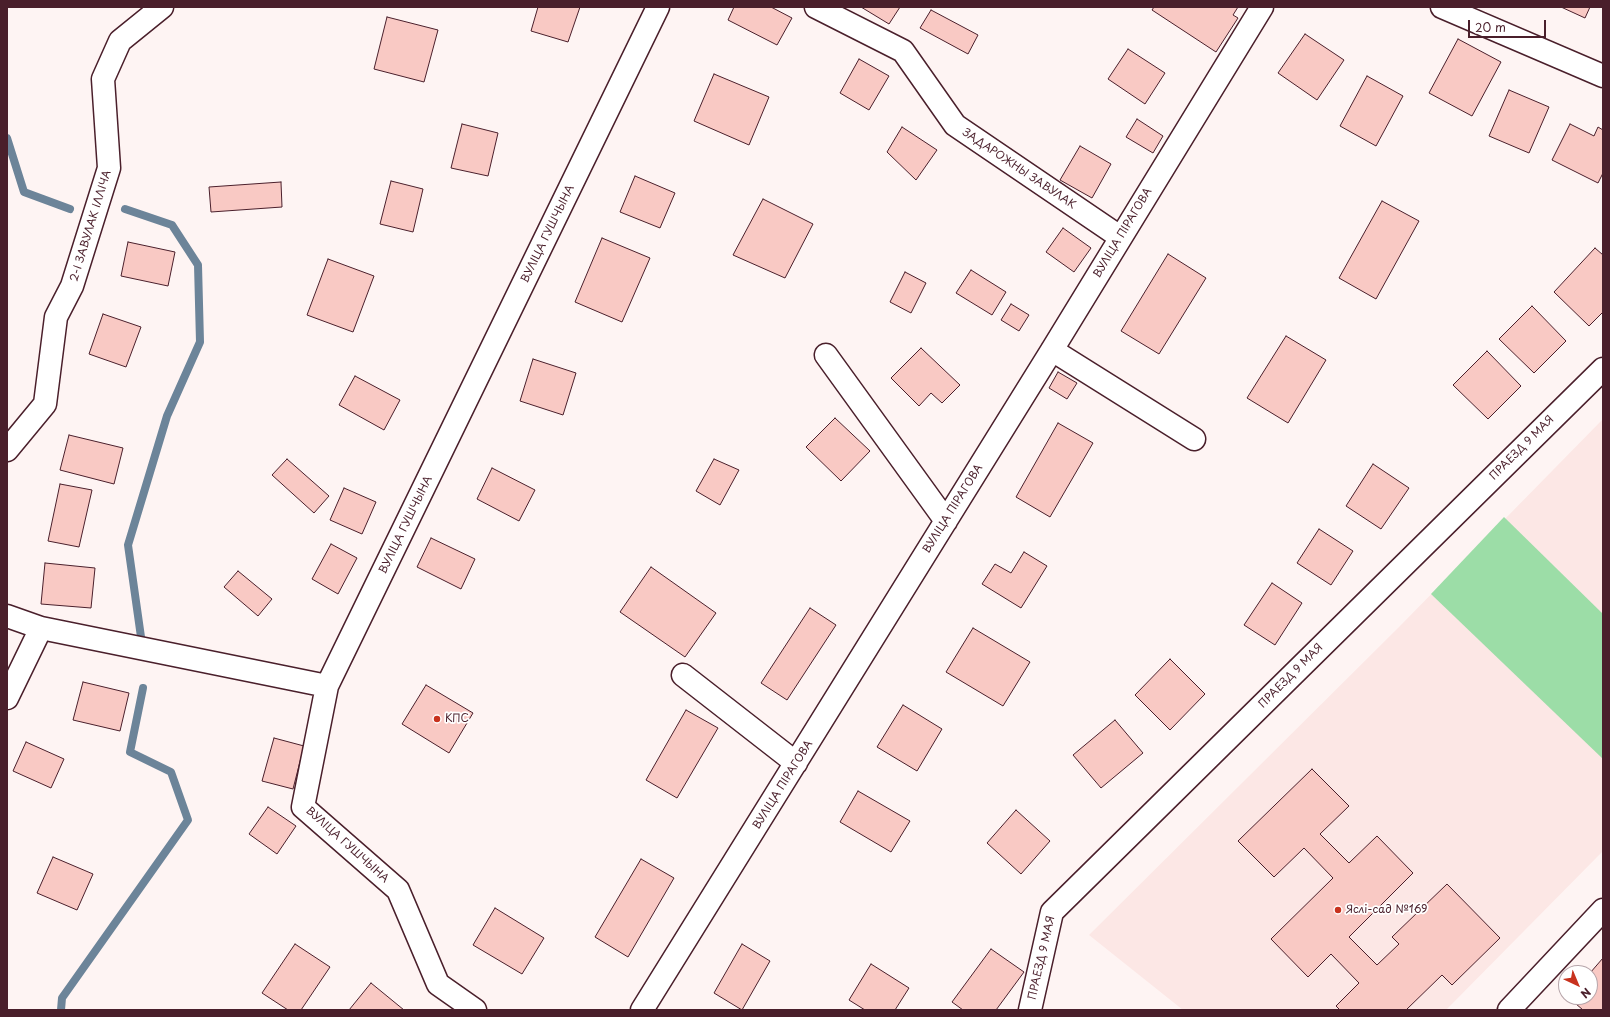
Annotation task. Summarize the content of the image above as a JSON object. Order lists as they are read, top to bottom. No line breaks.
{"streets":{"street":["ЗАДАРОЖНЫ ЗАВУЛАК","2-І ЗАВУЛАК ІЛЛІЧА","ВУЛІЦА ПІРАГОВА","ВУЛІЦА ГУШЧЫНА","ПРАЕЗД 9 МАЯ"]},"crossings":[["ЗАДАРОЖНЫ ЗАВУЛАК","ВУЛІЦА ПІРАГОВА"]],"places":["КПС","Яслі-сад №169"],"scale_bar":"20 m","north":"bottom right"}
